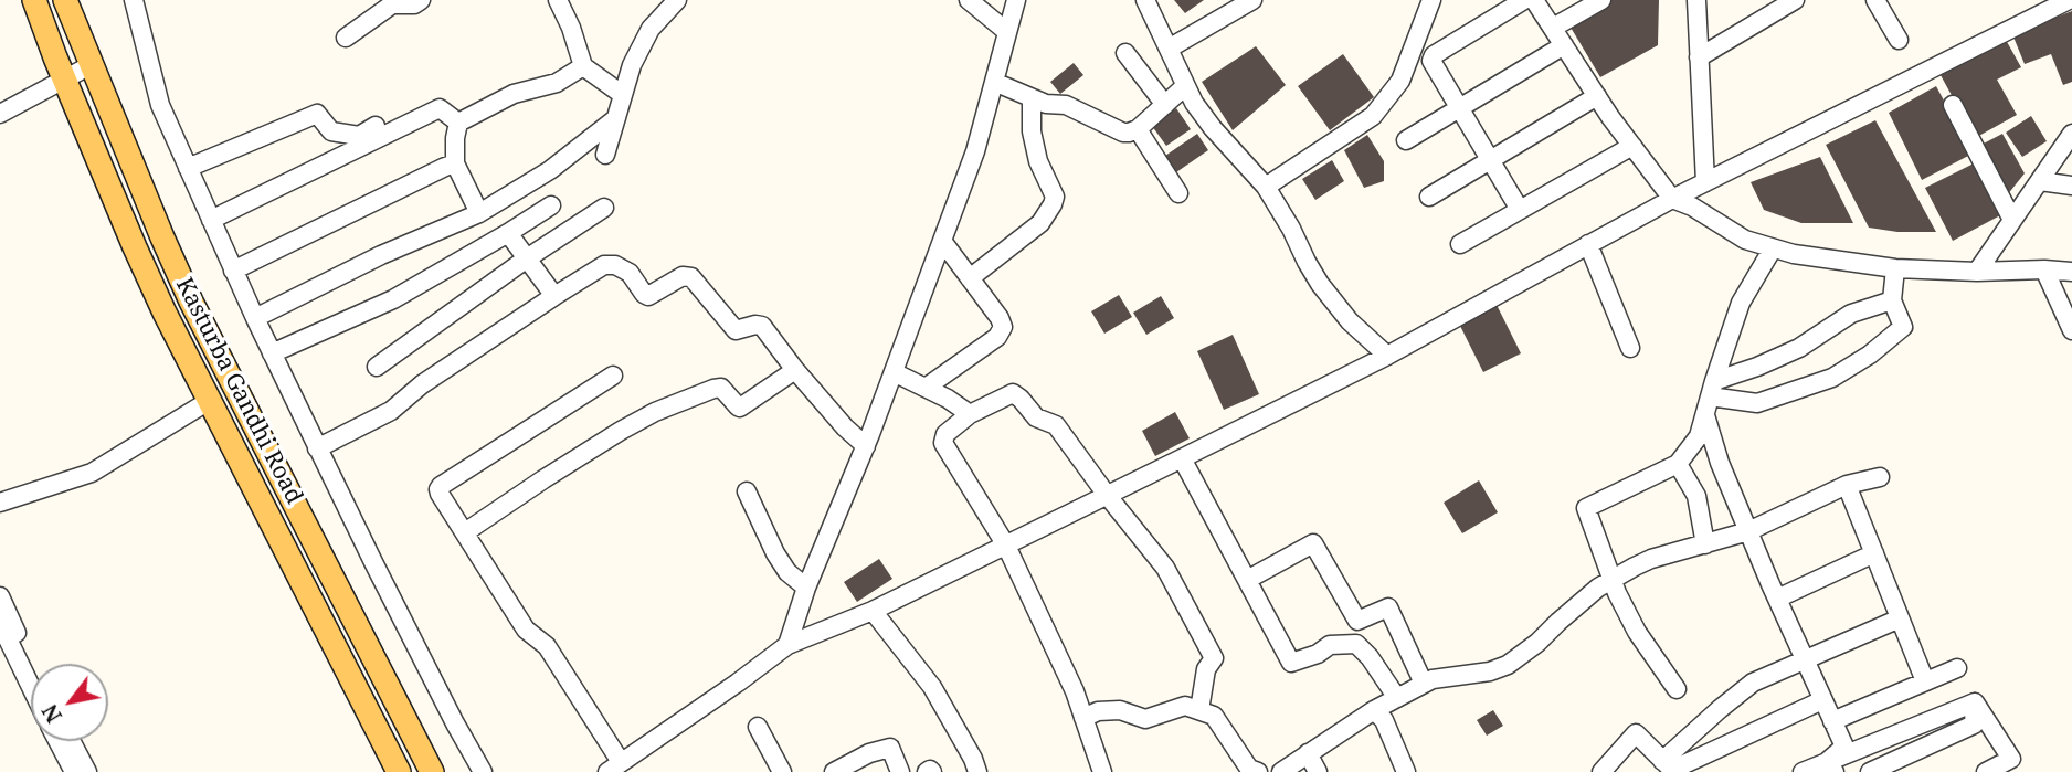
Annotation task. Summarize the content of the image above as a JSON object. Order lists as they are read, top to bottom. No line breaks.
{"streets":{"main road":["Kasturba Gandhi Road"]},"north":"bottom left"}
